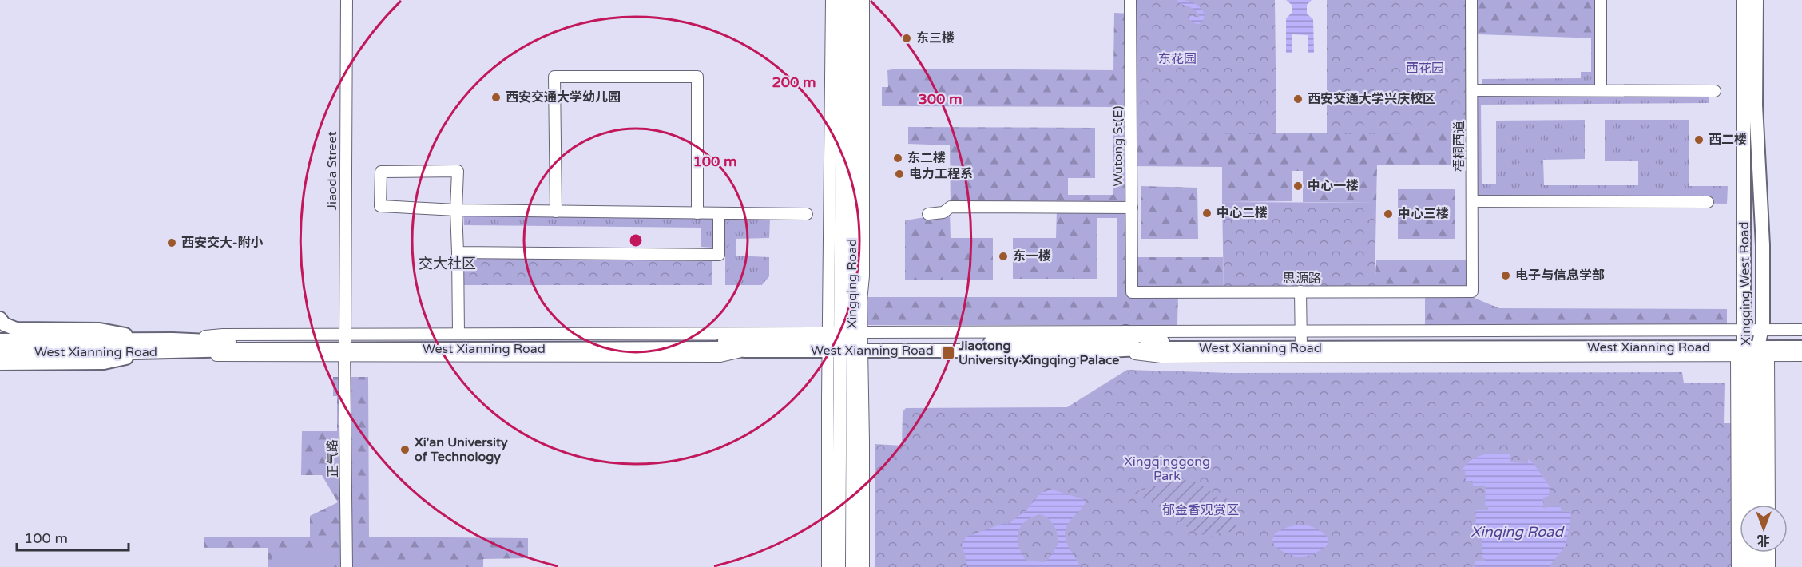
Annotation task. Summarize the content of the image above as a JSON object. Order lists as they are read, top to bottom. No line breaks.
{"streets":{"main road":["Xingqing Road","Xingqing West Road","West Xianning Road"],"street":["Wutong St(E)","梧桐西道","Jiaoda Street","思源路","正气路"]},"crossings":[["Wutong St(E)","思源路"],["梧桐西道","思源路"],["Jiaoda Street","West Xianning Road"],["Jiaoda Street","正气路"],["Xingqing Road","West Xianning Road"],["Xingqing West Road","West Xianning Road"],["West Xianning Road","正气路"]],"districts":["交大社区"],"water":["Xinqing Road"],"parks":["东花园","西花园","Xingqinggong Park","郁金香观赏区"],"places":{"other":["东三楼","西安交通大学幼儿园","西安交通大学兴庆校区","西二楼","东二楼","电力工程系","中心一楼","中心二楼","中心三楼","西安交大-附小","东一楼","电子与信息学部","Xi'an University of Technology"],"transit":["Jiaotong University·Xingqing Palace"]},"scale_bar":"100 m","north":"bottom","rings":["200 m","300 m","100 m"]}
